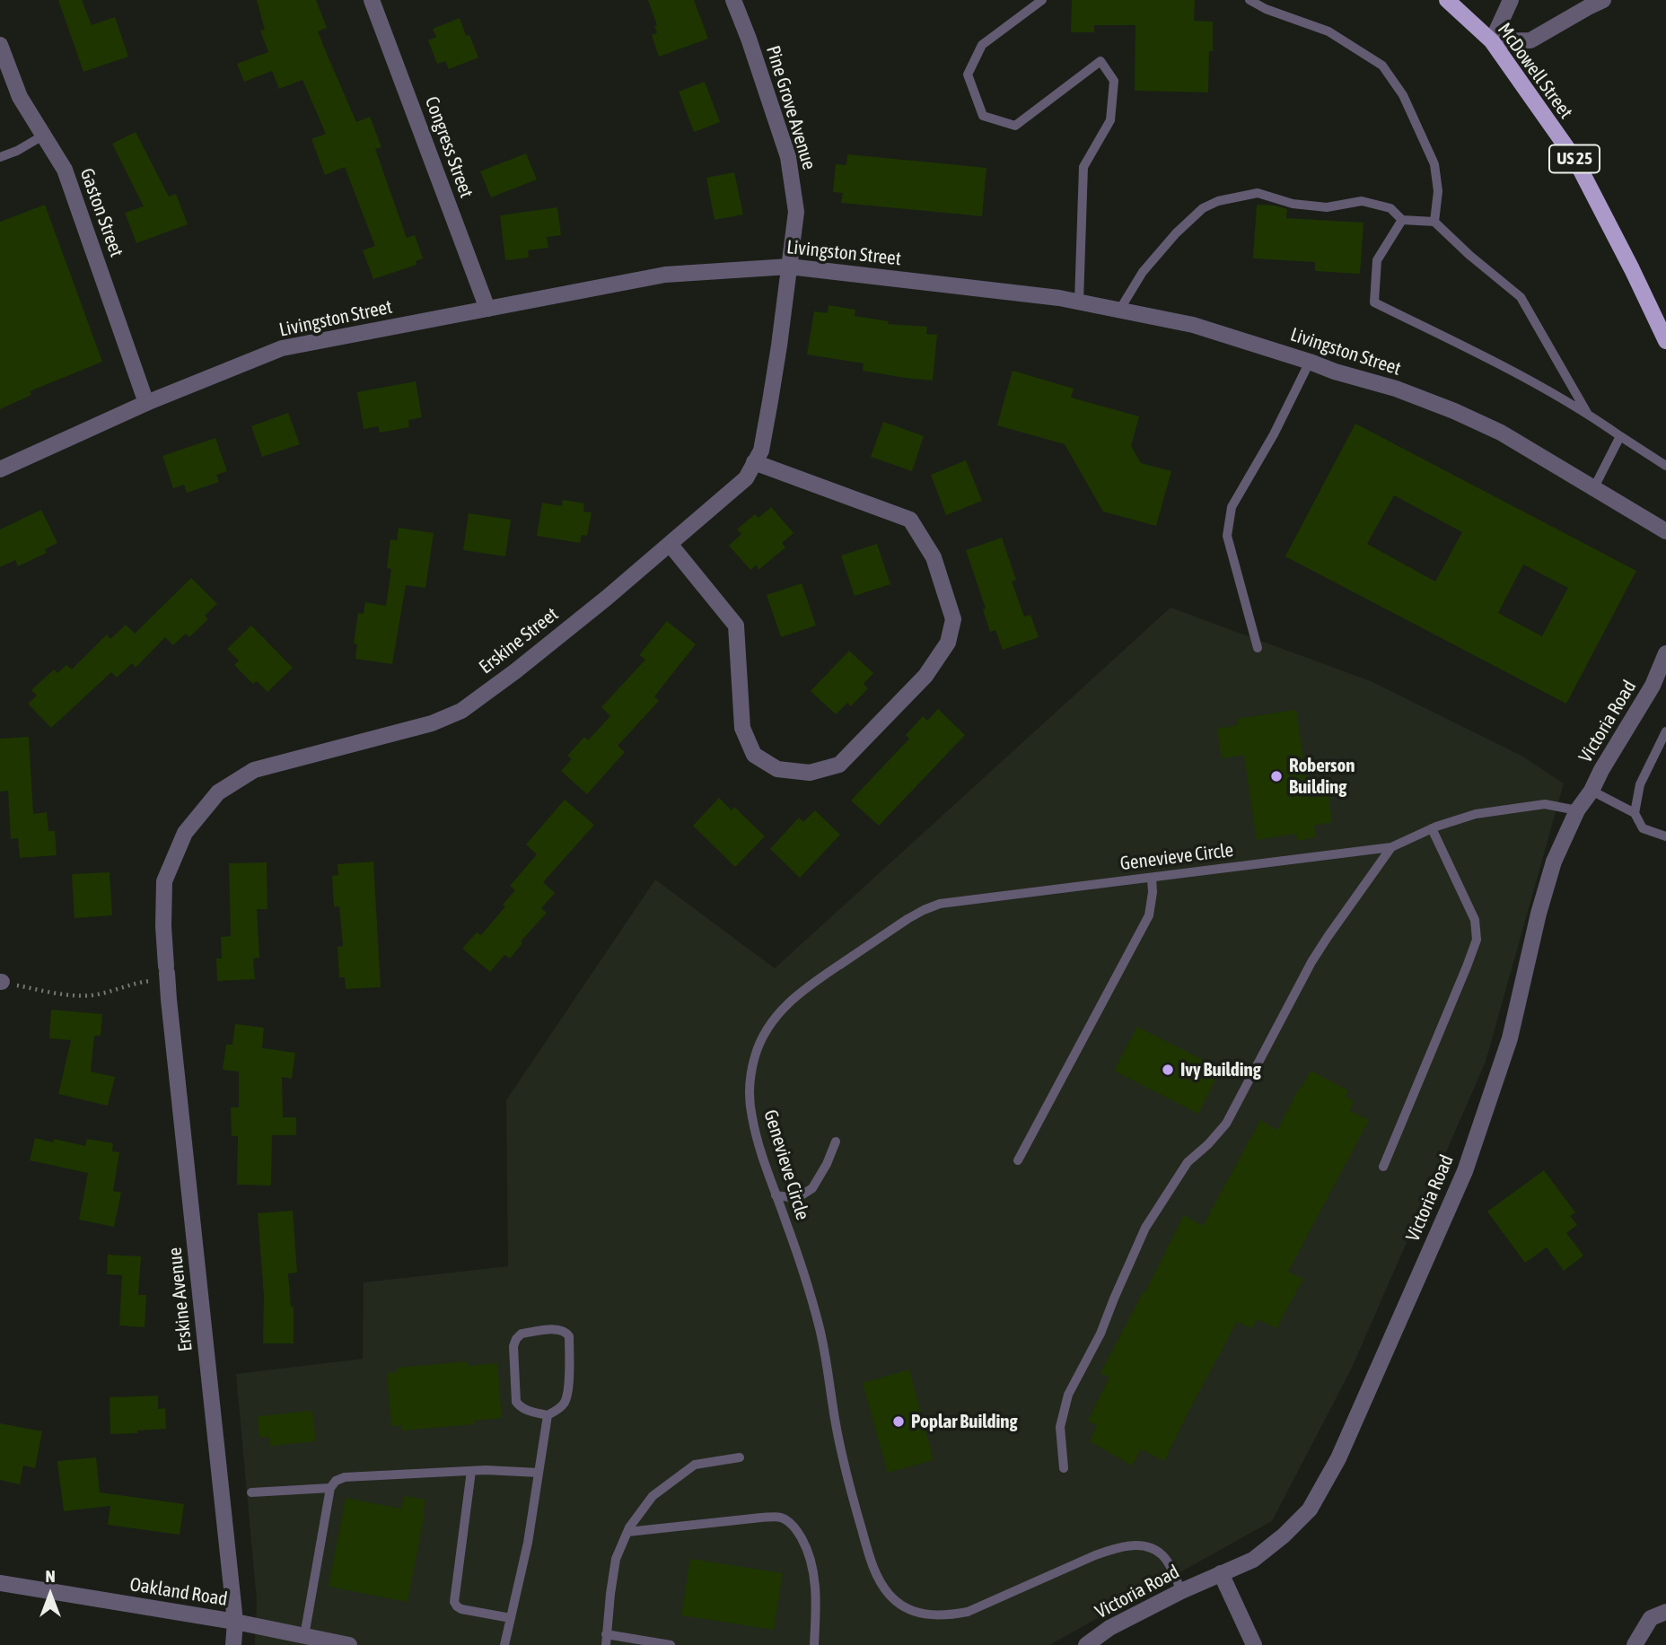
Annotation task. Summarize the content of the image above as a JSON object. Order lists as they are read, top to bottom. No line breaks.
{"streets":{"main road":["McDowell Street","US 25"],"street":["Pine Grove Avenue","Congress Street","Gaston Street","Livingston Street","Erskine Street","Victoria Road","Erskine Avenue","Oakland Road"],"lane":["Genevieve Circle"]},"crossings":[["Pine Grove Avenue","Livingston Street"],["Pine Grove Avenue","Erskine Street"],["Congress Street","Livingston Street"],["Gaston Street","Livingston Street"],["Livingston Street","Erskine Street"],["Erskine Street","Erskine Avenue"],["Victoria Road","Genevieve Circle"],["Erskine Avenue","Oakland Road"]],"places":["Roberson Building","Ivy Building","Poplar Building"],"north":"top"}
